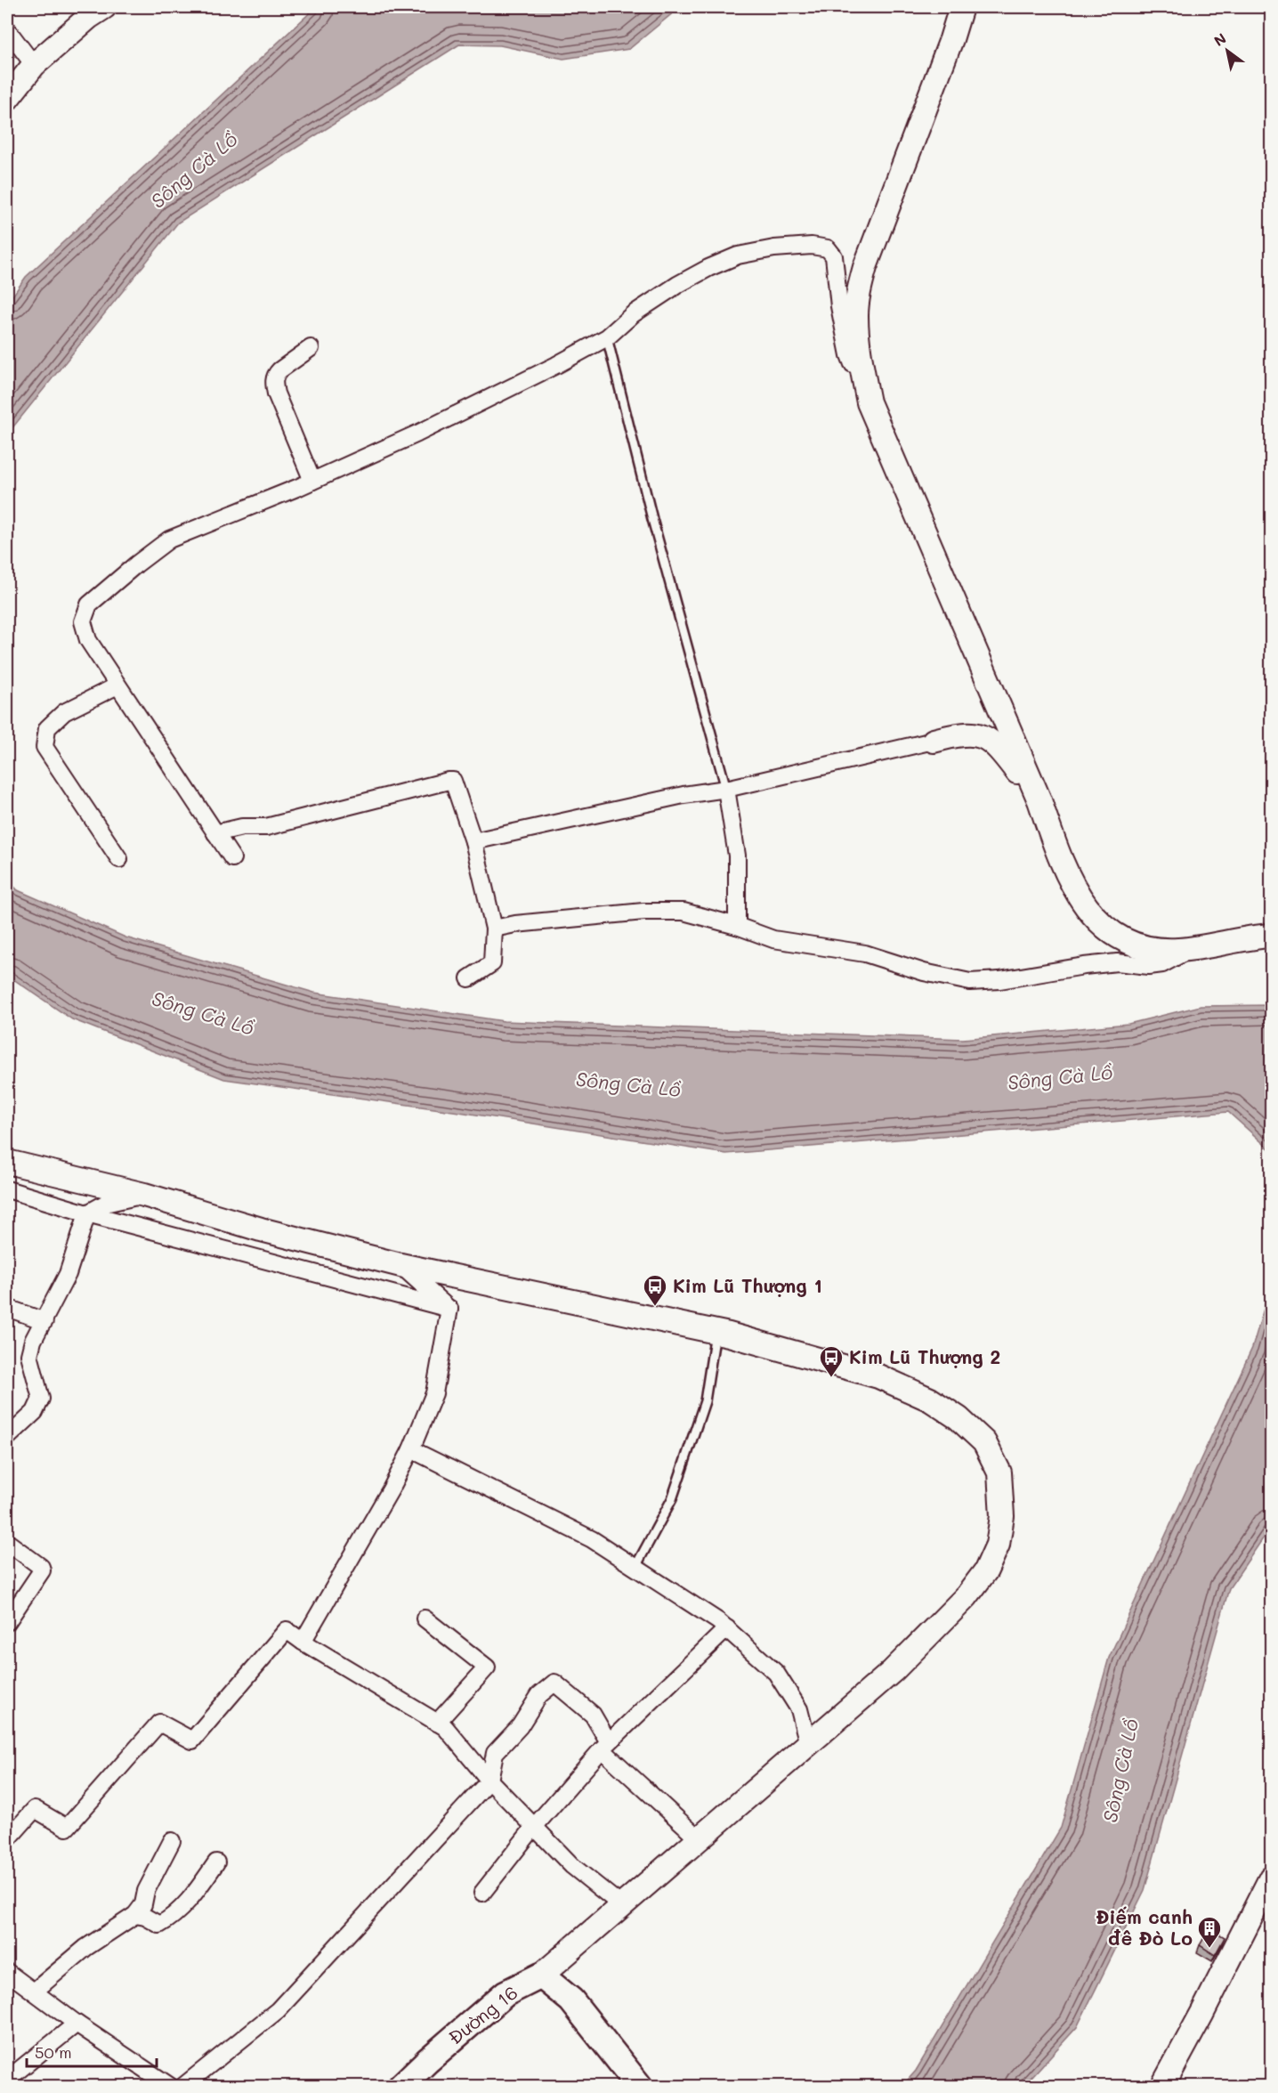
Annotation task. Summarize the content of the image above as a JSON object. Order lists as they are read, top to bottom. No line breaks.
{"streets":{"main road":["Đường 16"]},"water":["Sông Cà Lồ"],"places":{"bus stop":["Kim Lũ Thượng 1","Kim Lũ Thượng 2"],"building":["Điếm canh đê Đò Lo"]},"scale_bar":"50 m","north":"top left"}
